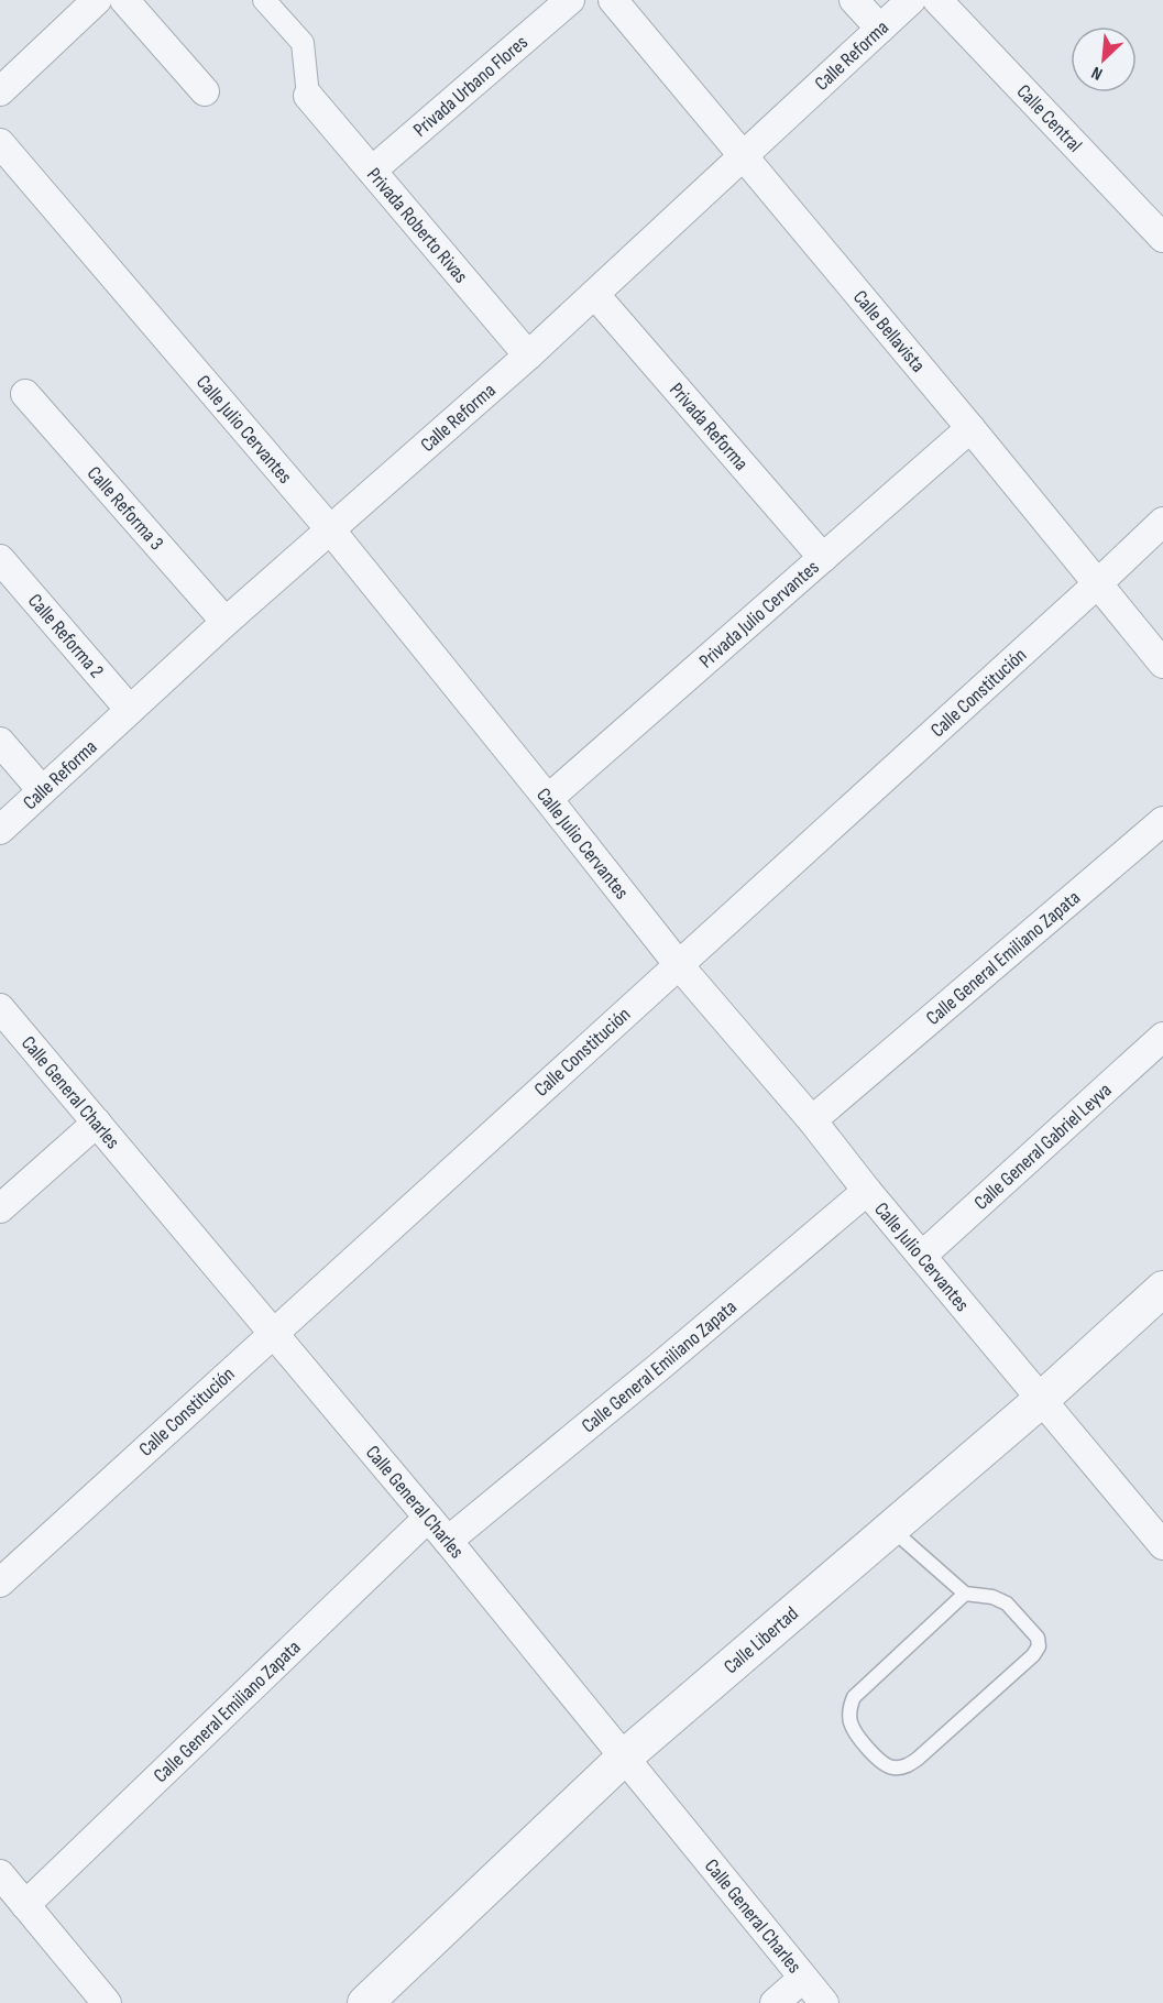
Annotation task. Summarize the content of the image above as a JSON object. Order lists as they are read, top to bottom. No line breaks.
{"streets":{"street":["Calle Reforma","Privada Urbano Flores","Calle Central","Privada Roberto Rivas","Calle Bellavista","Privada Reforma","Calle Julio Cervantes","Calle Reforma 3","Privada Julio Cervantes","Calle Reforma 2","Calle Constitución","Calle General Emiliano Zapata","Calle General Charles","Calle General Gabriel Leyva","Calle Libertad"]},"crossings":[["Calle Reforma","Privada Roberto Rivas"],["Calle Reforma","Calle Bellavista"],["Calle Reforma","Privada Reforma"],["Calle Reforma","Calle Julio Cervantes"],["Calle Reforma","Calle Reforma 3"],["Calle Reforma","Calle Reforma 2"],["Privada Urbano Flores","Privada Roberto Rivas"],["Calle Bellavista","Privada Julio Cervantes"],["Calle Bellavista","Calle Constitución"],["Privada Reforma","Privada Julio Cervantes"],["Calle Julio Cervantes","Privada Julio Cervantes"],["Calle Julio Cervantes","Calle Constitución"],["Calle Julio Cervantes","Calle General Emiliano Zapata"],["Calle Julio Cervantes","Calle General Gabriel Leyva"],["Calle Julio Cervantes","Calle Libertad"],["Calle Constitución","Calle General Charles"],["Calle General Emiliano Zapata","Calle General Charles"],["Calle General Charles","Calle Libertad"]],"north":"bottom left"}
